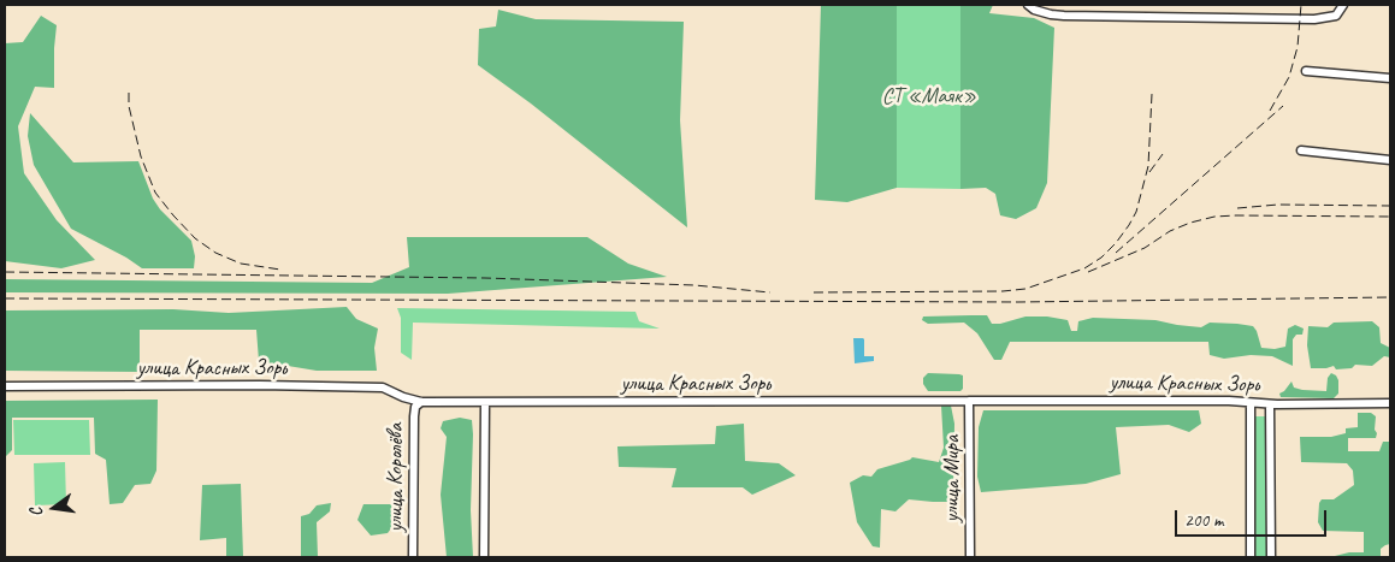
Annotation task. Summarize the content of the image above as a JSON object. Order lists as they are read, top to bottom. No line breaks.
{"streets":{"street":["улица Красных Зорь","улица Королёва","улица Мира"]},"crossings":[["улица Красных Зорь","улица Королёва"],["улица Красных Зорь","улица Мира"]],"parks":["СТ «Маяк»"],"scale_bar":"200 m","north":"left"}
